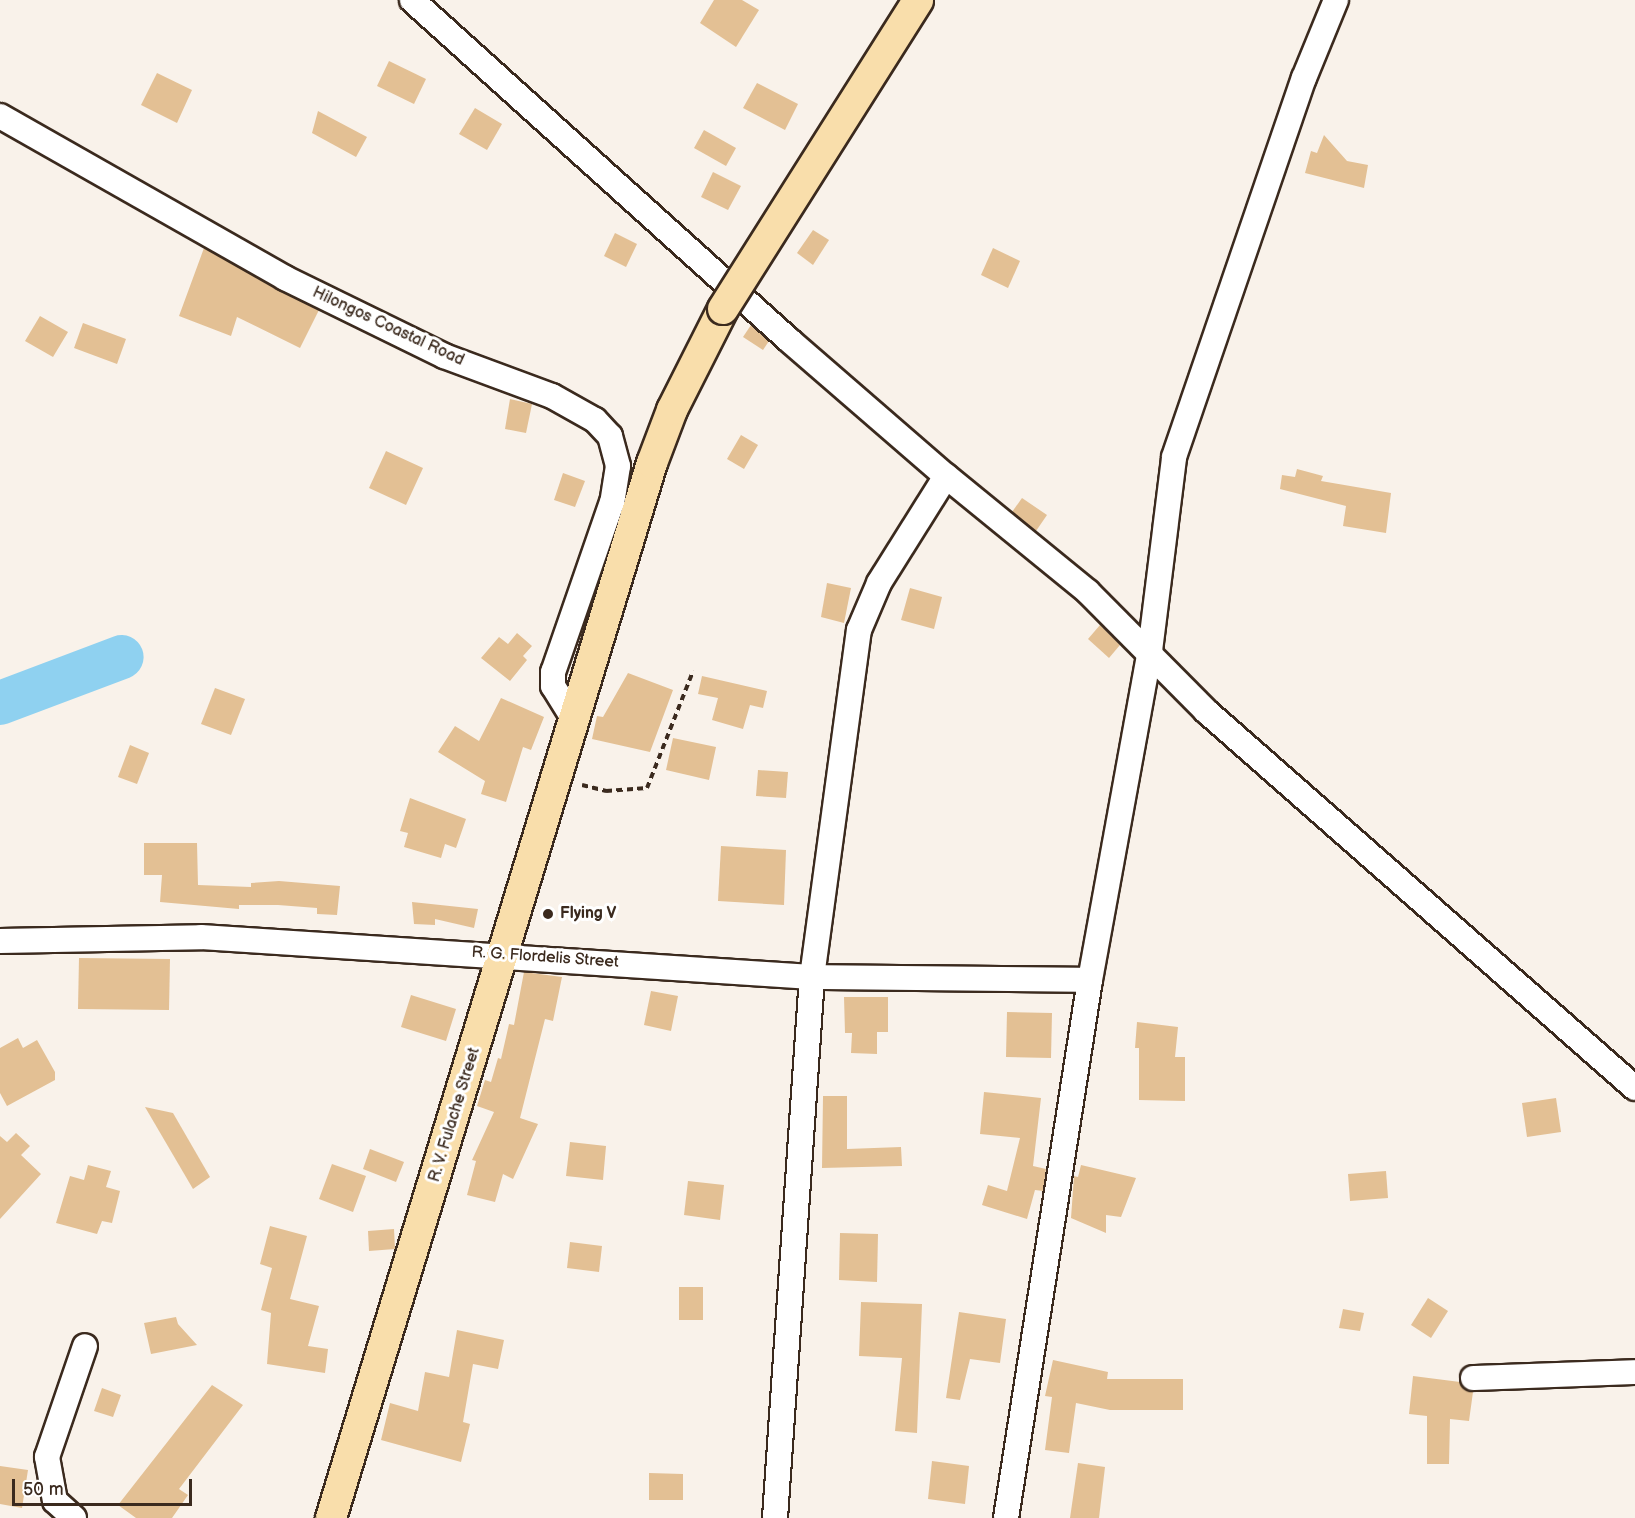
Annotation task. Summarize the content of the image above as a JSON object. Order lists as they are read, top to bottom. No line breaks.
{"streets":{"main road":["R. V. Fulache Street"],"street":["Hilongos Coastal Road","R. G. Flordelis Street"]},"crossings":[["Hilongos Coastal Road","R. V. Fulache Street"],["R. G. Flordelis Street","R. V. Fulache Street"]],"places":["Flying V"],"scale_bar":"50 m"}
